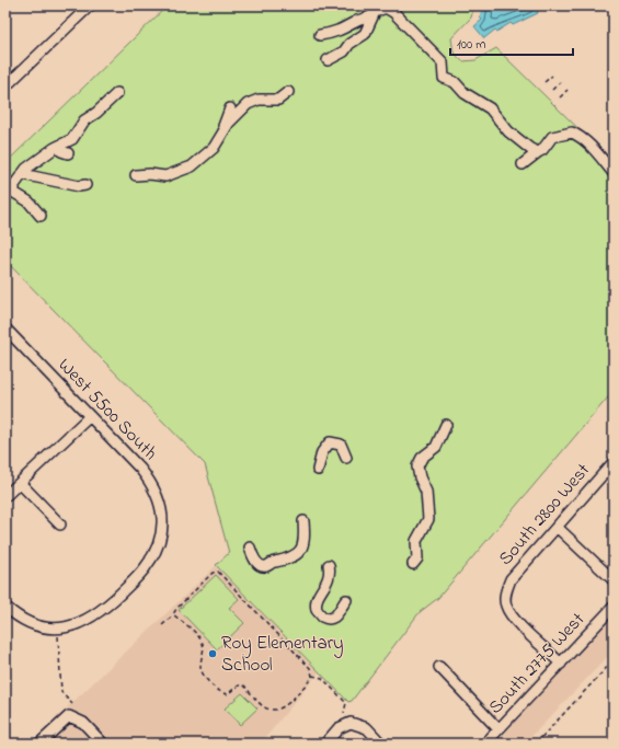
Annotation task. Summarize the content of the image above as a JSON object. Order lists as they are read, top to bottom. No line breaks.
{"streets":{"street":["West 5500 South","South 2800 West","South 2775 West"]},"crossings":[["South 2800 West","South 2775 West"]],"places":["Roy Elementary School"],"scale_bar":"100 m"}
